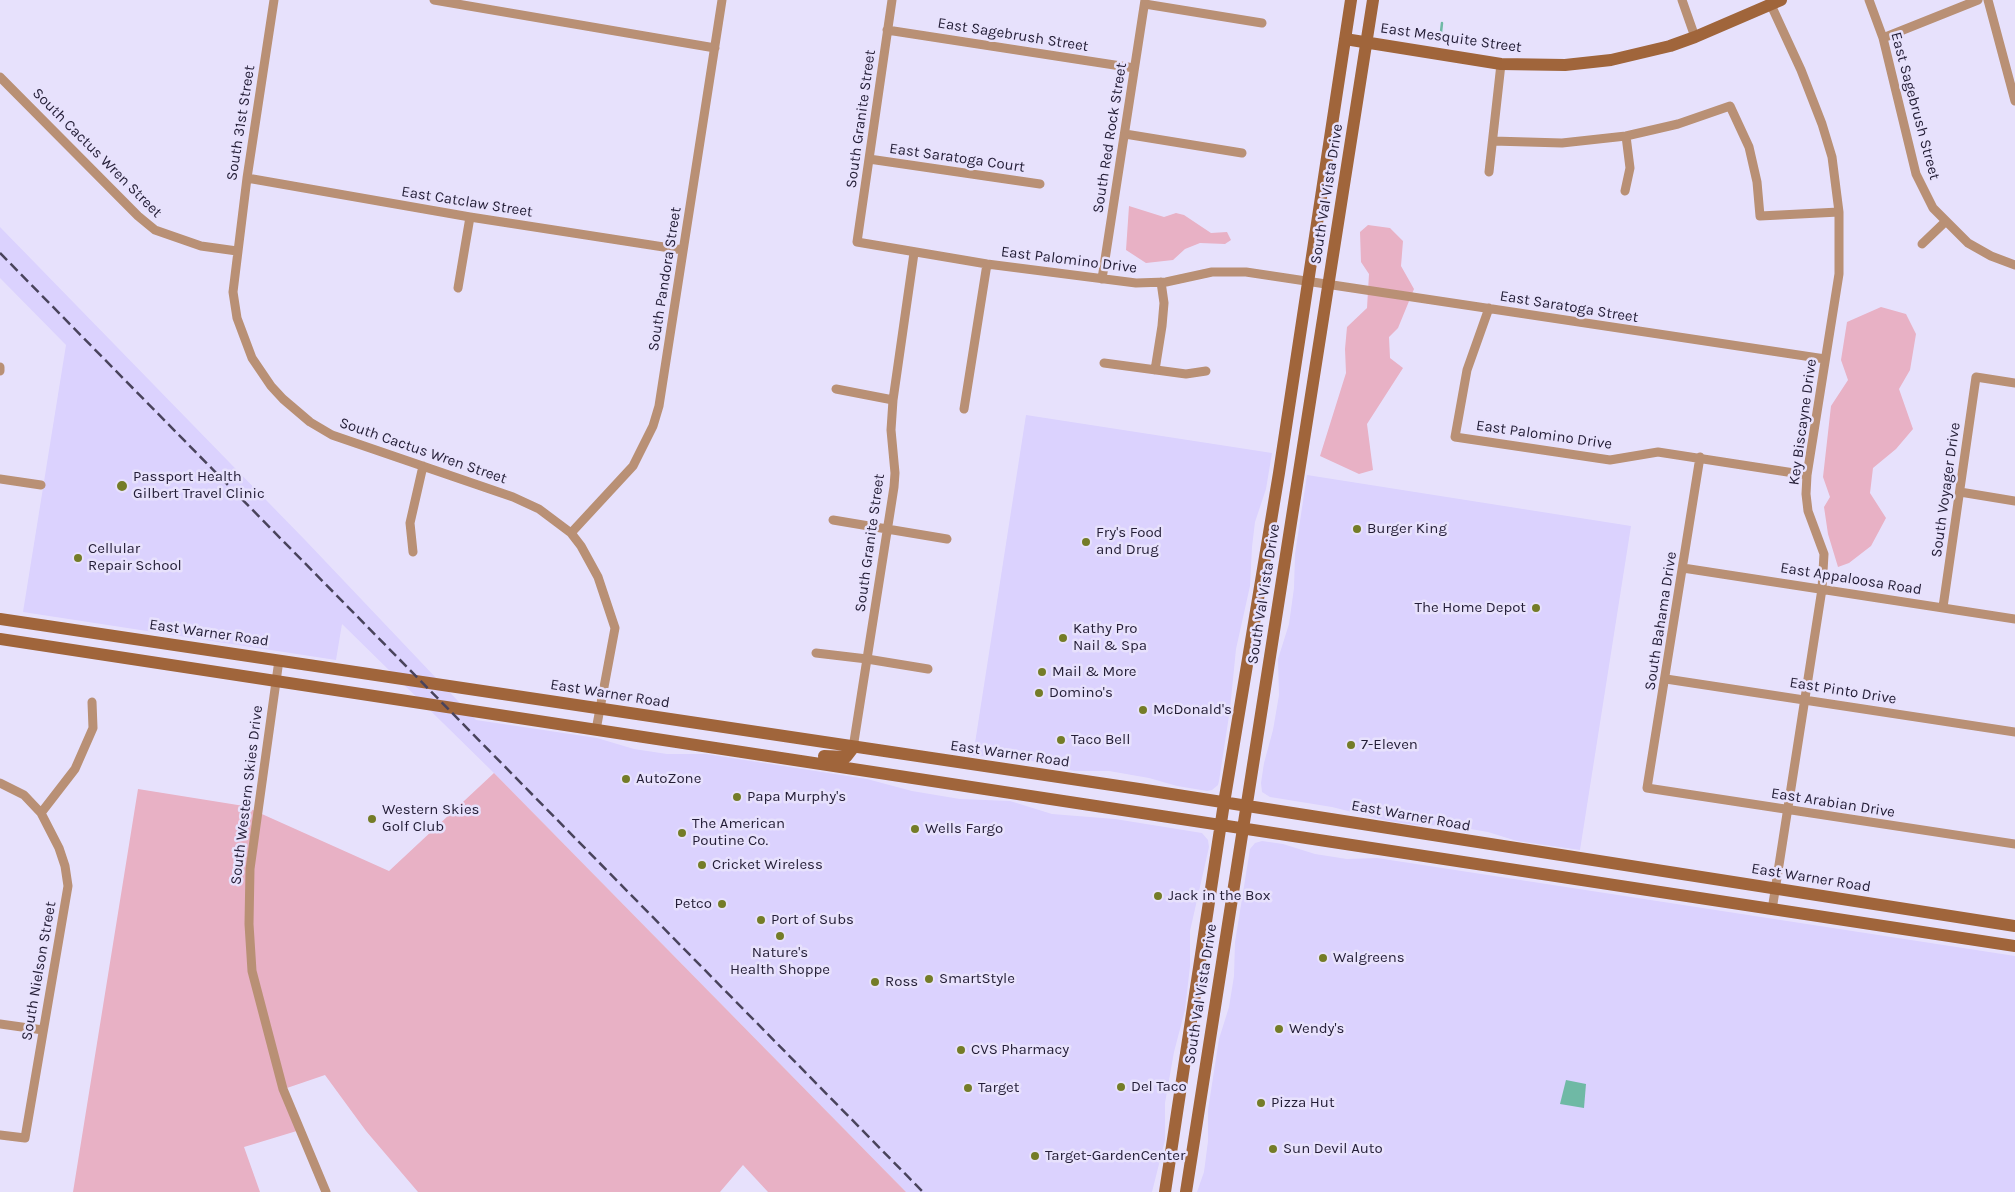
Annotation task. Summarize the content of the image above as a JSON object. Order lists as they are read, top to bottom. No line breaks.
{"streets":{"main road":["East Mesquite Street","South Val Vista Drive","East Warner Road"],"street":["East Sagebrush Street","South Granite Street","South 31st Street","South Red Rock Street","South Cactus Wren Street","East Saratoga Court","East Catclaw Street","East Palomino Drive","South Pandora Street","East Saratoga Street","Key Biscayne Drive","South Voyager Drive","East Appaloosa Road","South Bahama Drive","East Pinto Drive","South Western Skies Drive","East Arabian Drive","South Nielson Street"]},"crossings":[["East Sagebrush Street","South Granite Street"],["East Sagebrush Street","South Red Rock Street"],["East Mesquite Street","South Val Vista Drive"],["East Mesquite Street","Key Biscayne Drive"],["South Granite Street","East Saratoga Court"],["South Granite Street","East Palomino Drive"],["South Granite Street","East Warner Road"],["South 31st Street","South Cactus Wren Street"],["South 31st Street","East Catclaw Street"],["South Red Rock Street","East Palomino Drive"],["South Cactus Wren Street","South Pandora Street"],["South Cactus Wren Street","East Warner Road"],["South Val Vista Drive","East Palomino Drive"],["South Val Vista Drive","East Saratoga Street"],["South Val Vista Drive","East Warner Road"],["East Catclaw Street","South Pandora Street"],["East Palomino Drive","East Saratoga Street"],["East Palomino Drive","Key Biscayne Drive"],["East Palomino Drive","South Bahama Drive"],["East Saratoga Street","Key Biscayne Drive"],["Key Biscayne Drive","East Appaloosa Road"],["Key Biscayne Drive","East Warner Road"],["Key Biscayne Drive","East Pinto Drive"],["Key Biscayne Drive","East Arabian Drive"],["South Voyager Drive","East Appaloosa Road"],["East Appaloosa Road","South Bahama Drive"],["South Bahama Drive","East Pinto Drive"],["South Bahama Drive","East Arabian Drive"],["East Warner Road","South Western Skies Drive"]],"places":["Passport Health Gilbert Travel Clinic","Burger King","Fry's Food and Drug","Cellular Repair School","The Home Depot","Kathy Pro Nail & Spa","Mail & More","Domino's","McDonald's","Taco Bell","7-Eleven","AutoZone","Papa Murphy's","Western Skies Golf Club","Wells Fargo","The American Poutine Co.","Cricket Wireless","Jack in the Box","Petco","Port of Subs","Nature's Health Shoppe","Walgreens","SmartStyle","Ross","Wendy's","CVS Pharmacy","Del Taco","Target","Pizza Hut","Sun Devil Auto","Target-GardenCenter"]}
